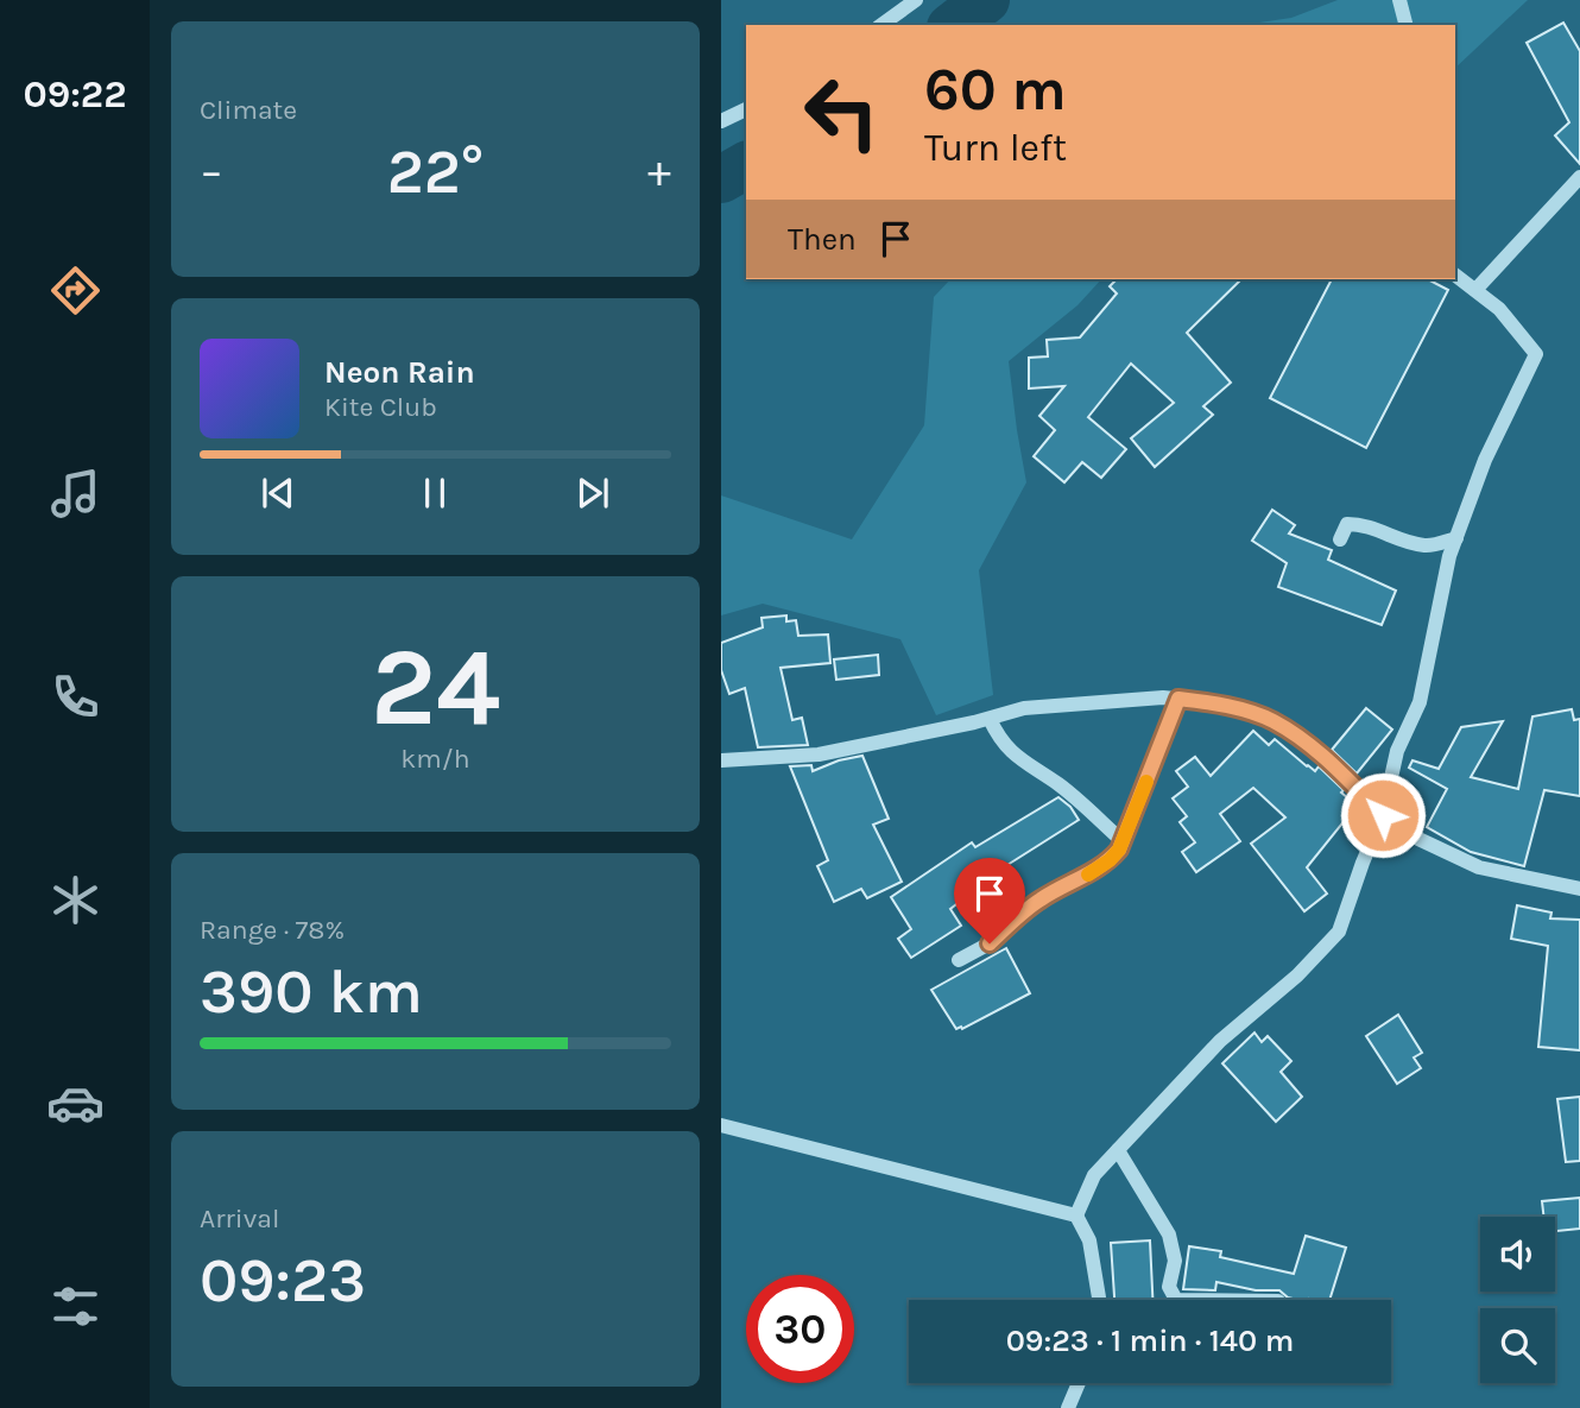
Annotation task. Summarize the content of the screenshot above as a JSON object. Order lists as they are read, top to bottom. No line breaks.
{"page":{"tabs":"09:22","tile":["Climate",["24","km/h"],["Range · 78%","390 km"],["Arrival","09:23"]],"turn":["60 m","Turn left"],"heat":["−","22°","+"],"then":"Then","song":["Neon Rain","Kite Club"],"limit":"30","trip":"09:23 · 1 min · 140 m"}}
